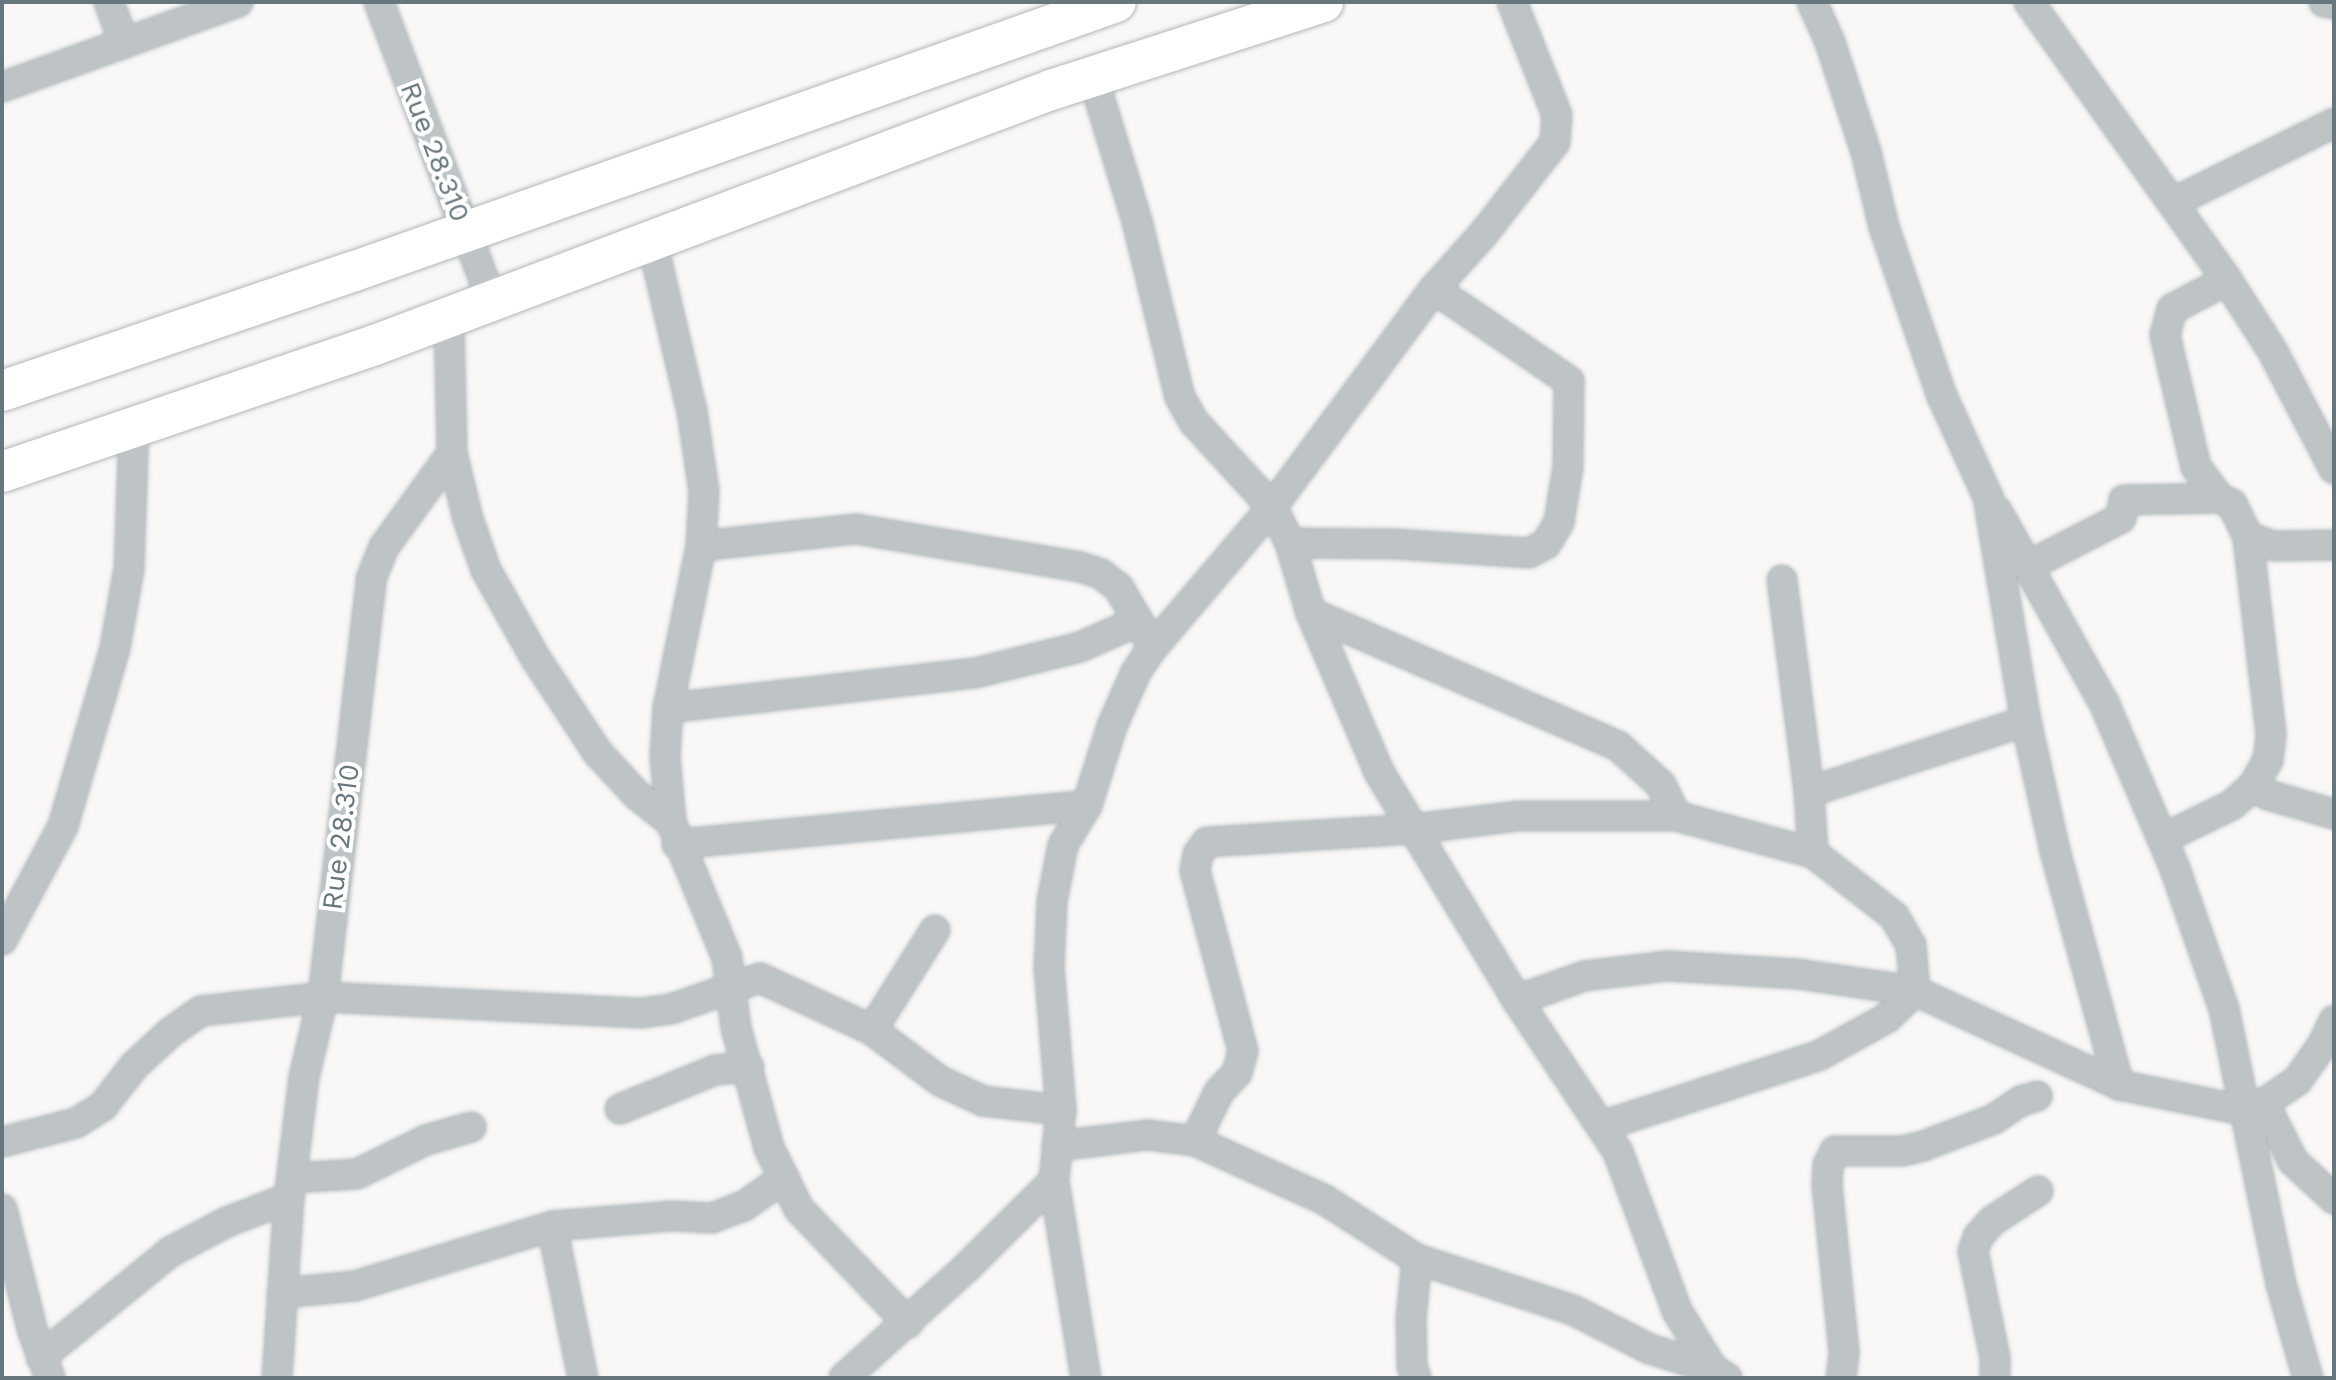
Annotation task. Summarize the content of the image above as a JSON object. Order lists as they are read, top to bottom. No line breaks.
{"streets":{"street":["Rue 28.310"]}}
